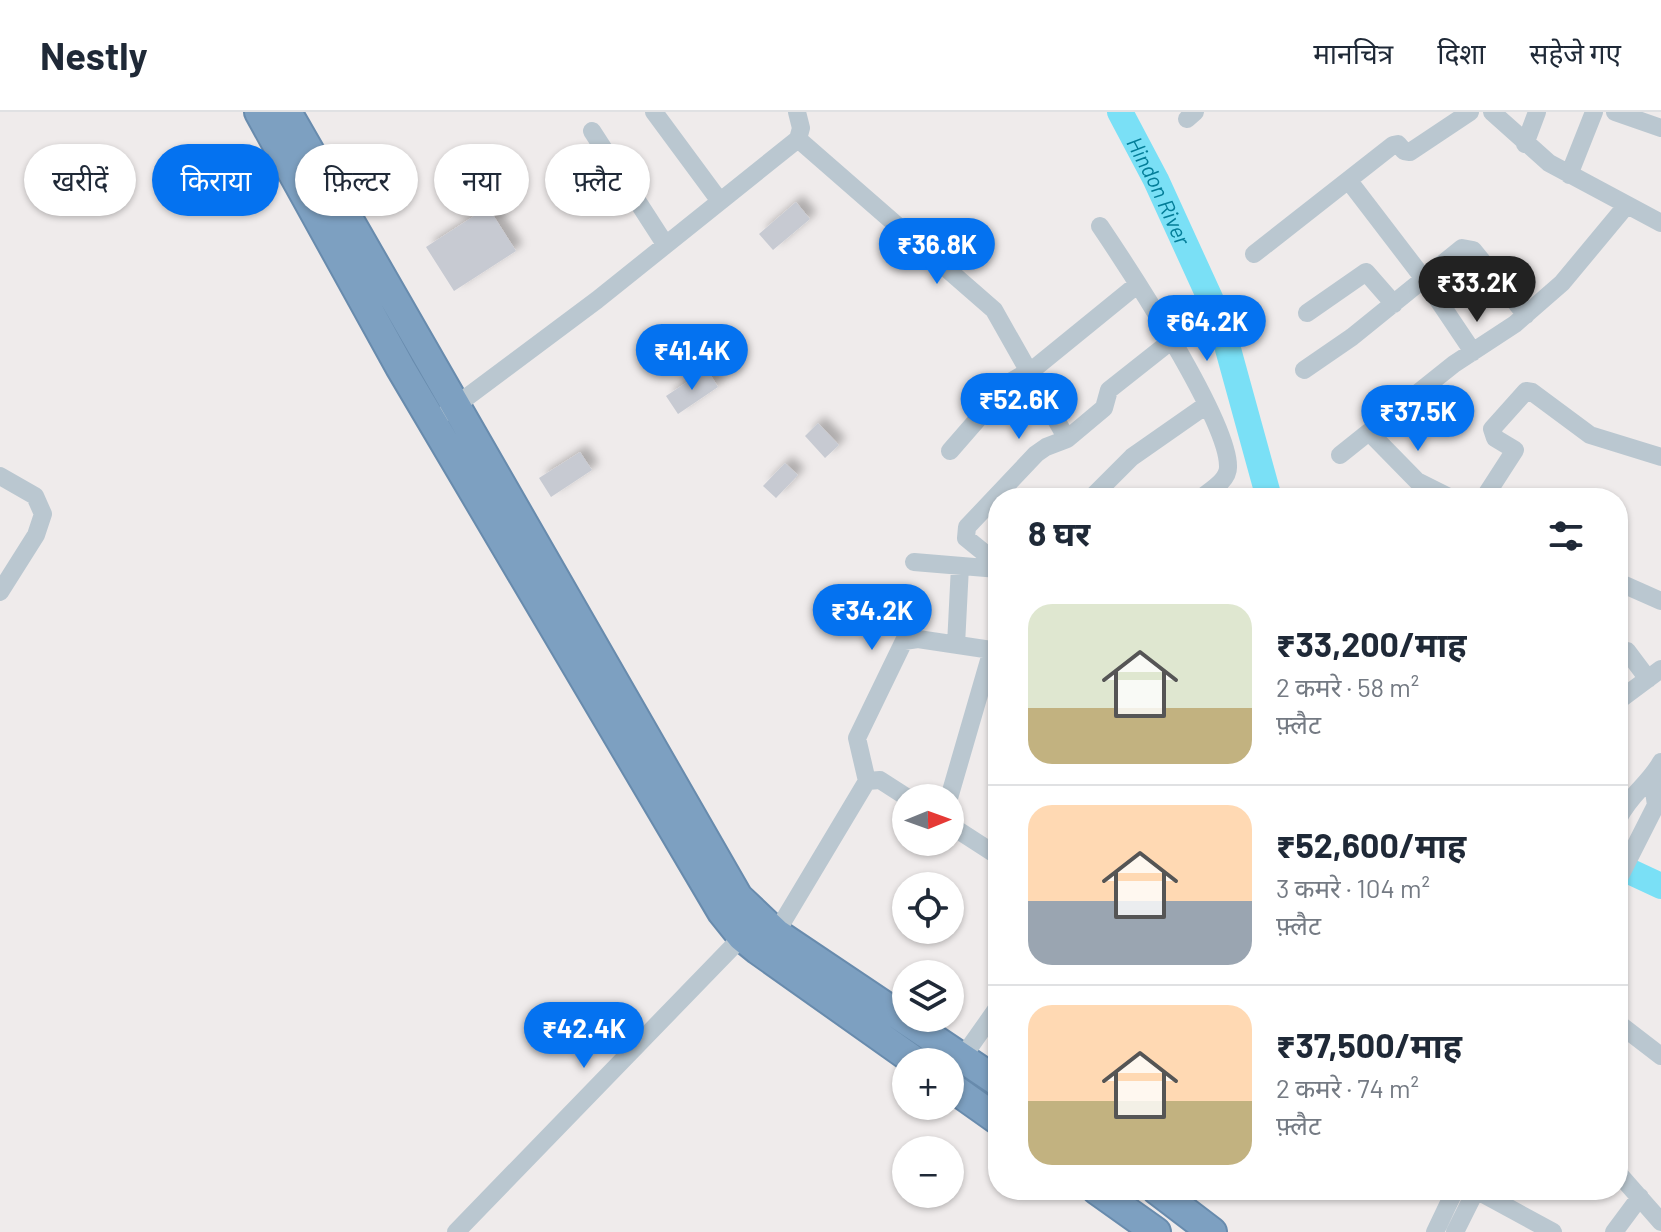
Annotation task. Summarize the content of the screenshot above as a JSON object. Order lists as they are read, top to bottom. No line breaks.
{"water":["Hindon River"],"north":"right","page":{"header":"Nestly","nav":["मानचित्र","दिशा","सहेजे गए"],"chip":["खरीदें","किराया","फ़िल्टर","नया","फ़्लैट"],"price":["₹36.8K","₹33.2K","₹64.2K","₹41.4K","₹52.6K","₹37.5K","₹34.2K","₹42.4K"],"heading":"8 घर","list":[{"name":"₹33,200/माह","note":"2 कमरे · 58 m² · फ़्लैट"},{"name":"₹52,600/माह","note":"3 कमरे · 104 m² · फ़्लैट"},{"name":"₹37,500/माह","note":"2 कमरे · 74 m² · फ़्लैट"}],"map_buttons":["+","−"]}}
